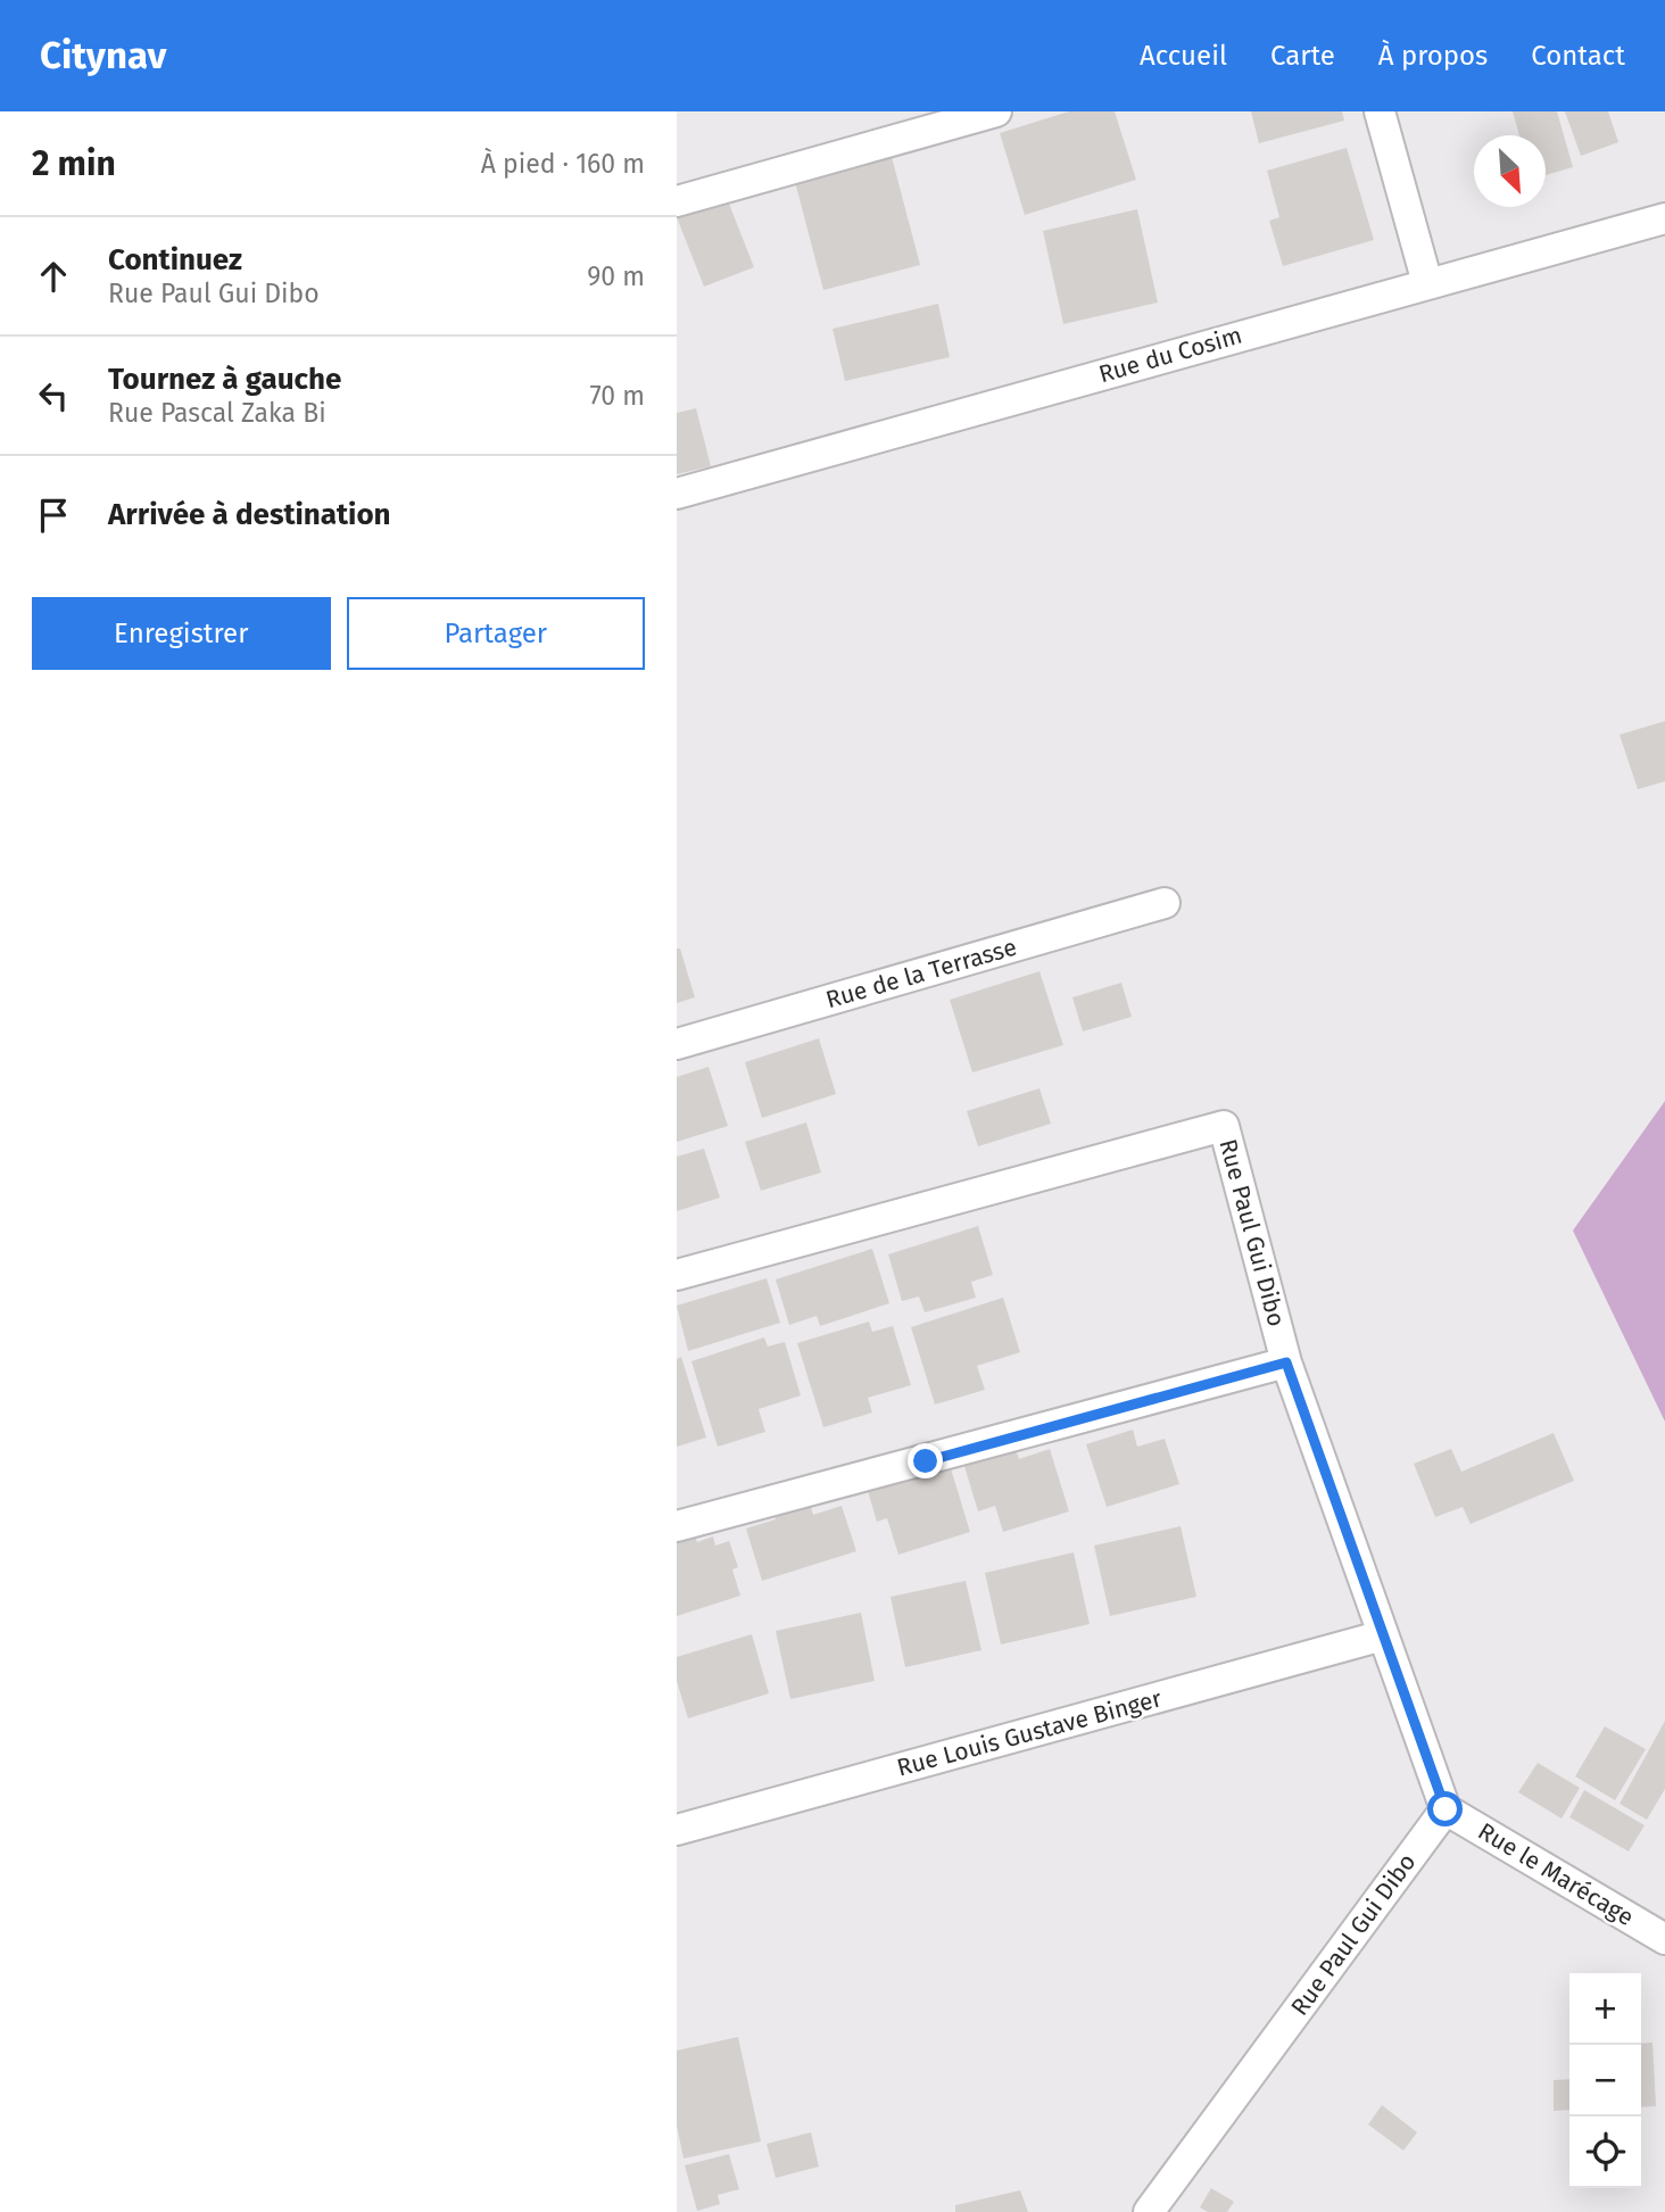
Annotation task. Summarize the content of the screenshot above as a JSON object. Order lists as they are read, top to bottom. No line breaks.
{"streets":{"street":["Rue du Cosim","Rue de la Terrasse","Rue Paul Gui Dibo","Rue Louis Gustave Binger","Rue le Marécage"]},"crossings":[["Rue Paul Gui Dibo","Rue Louis Gustave Binger"],["Rue Paul Gui Dibo","Rue le Marécage"]],"north":"bottom right","page":{"header":"Citynav","nav":["Accueil","Carte","À propos","Contact"],"heading":["2 min","À pied · 160 m"],"list":[["Continuez","Rue Paul Gui Dibo","90 m"],["Tournez à gauche","Rue Pascal Zaka Bi","70 m"],"Arrivée à destination"],"buttons":["Enregistrer","Partager"],"map_buttons":["+","−"]}}
